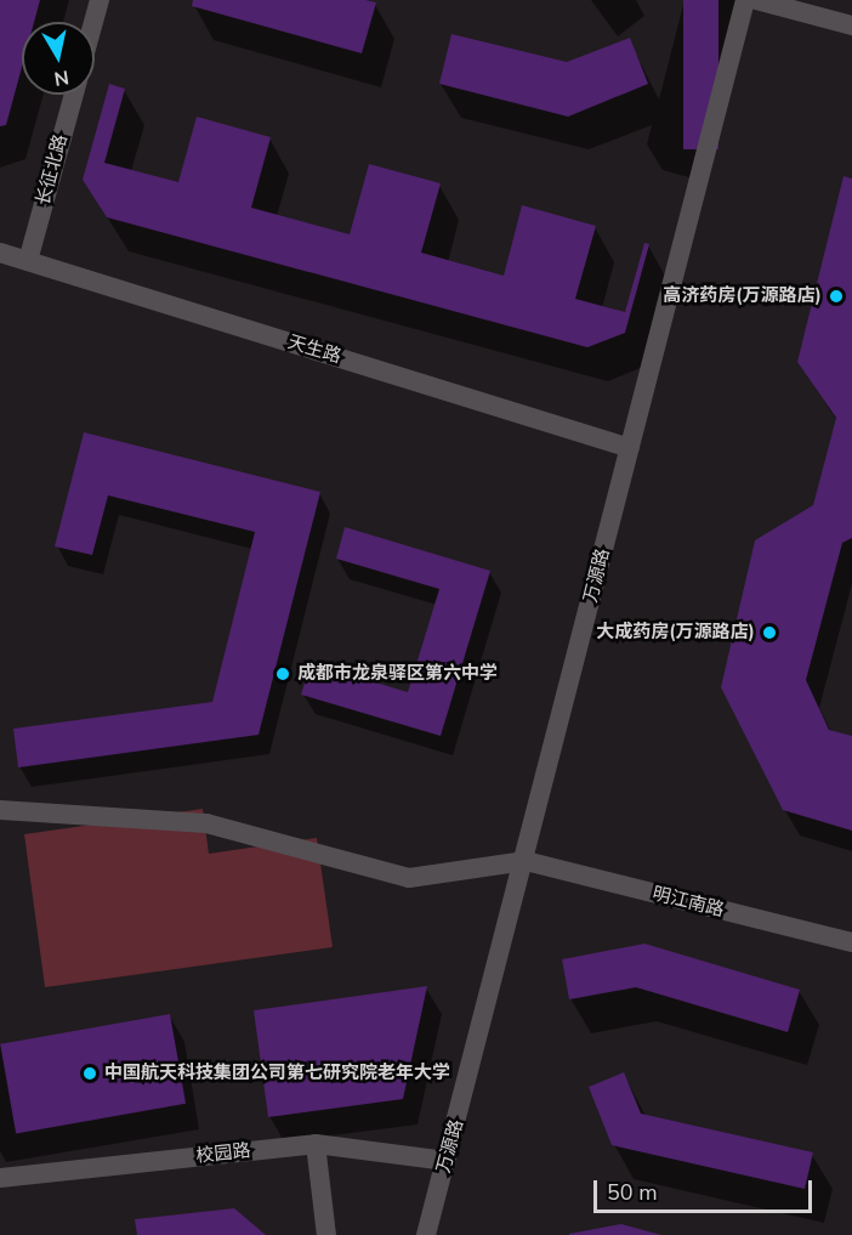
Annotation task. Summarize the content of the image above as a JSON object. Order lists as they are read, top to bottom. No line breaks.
{"streets":{"street":["长征北路","天生路","万源路","明江南路","校园路"]},"crossings":[["长征北路","天生路"],["天生路","万源路"],["万源路","明江南路"],["万源路","校园路"]],"places":["高济药房(万源路店)","大成药房(万源路店)","成都市龙泉驿区第六中学","中国航天科技集团公司第七研究院老年大学"],"scale_bar":"50 m","north":"bottom"}
